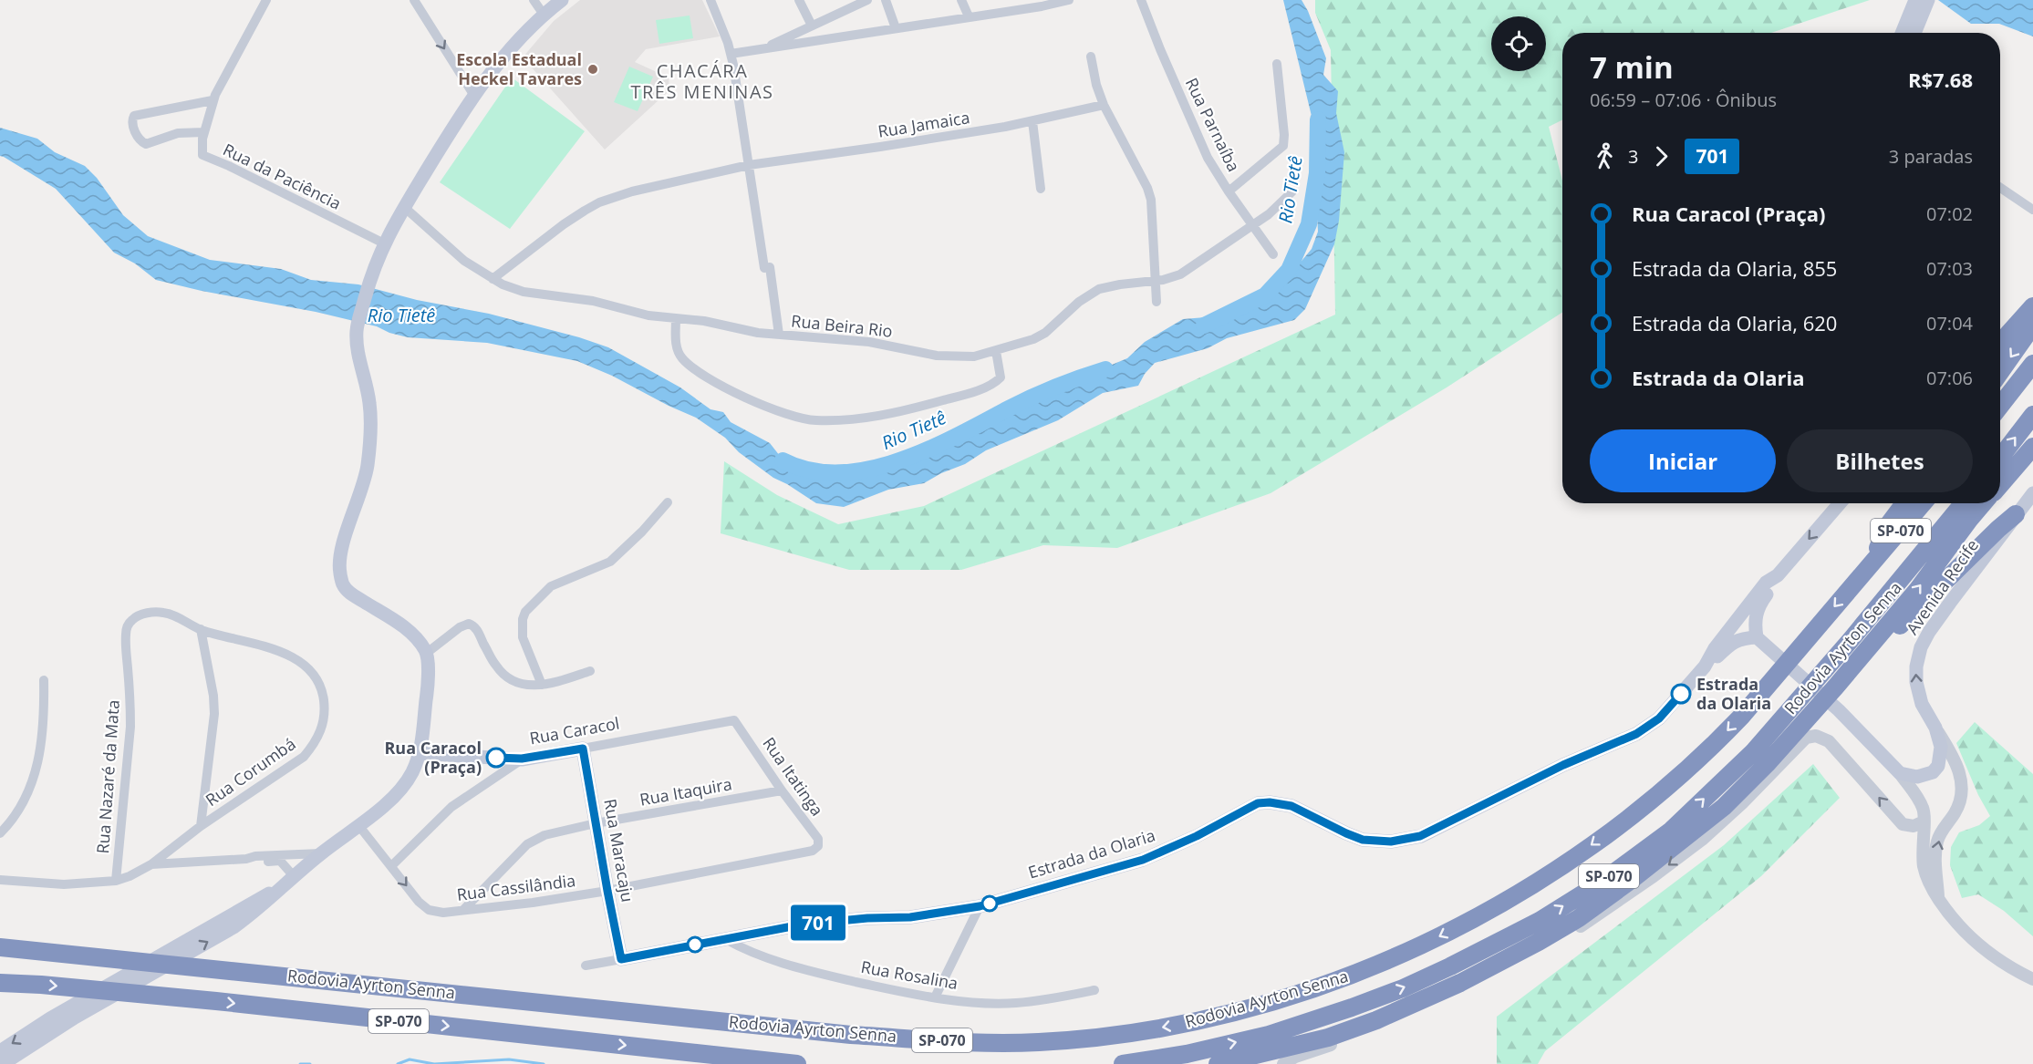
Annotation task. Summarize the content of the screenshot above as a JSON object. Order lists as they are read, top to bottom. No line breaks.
{"streets":{"highway":["SP-070","Rodovia Ayrton Senna"],"main road":["Avenida Recife","Rua Caracol","Rua Maracaju","Estrada da Olaria"],"street":["Rua Jamaica","Rua Parnaíba","Rua da Paciência","Rua Beira Rio","Rua Corumbá","Rua Nazaré da Mata","Rua Itatinga","Rua Itaquira","Rua Cassilândia","Rua Rosalina"]},"crossings":[["Rua Jamaica","Rua Beira Rio"],["Rua Parnaíba","Rua Beira Rio"],["Rua Caracol","Rua Itatinga"],["Rua Caracol","Rua Maracaju"],["Rua Corumbá","Rua Nazaré da Mata"],["Rua Itatinga","Rua Itaquira"],["Rua Itatinga","Rua Cassilândia"],["Rua Itaquira","Rua Maracaju"],["Rua Itaquira","Rua Cassilândia"],["Rua Maracaju","Estrada da Olaria"],["Rua Maracaju","Rua Cassilândia"],["Estrada da Olaria","Rua Rosalina"]],"one_way":["Avenida Recife"],"districts":["CHACÁRA TRÊS MENINAS"],"water":["Rio Tietê"],"places":["Escola Estadual Heckel Tavares","Estrada da Olaria","Rua Caracol (Praça)"],"lines":["bus line 701"],"page":{"on_map":"701","heading":["7 min","06:59 – 07:06 · Ônibus","R$7.68"],"legs":["3","701","3 paradas"],"list":[{"name":"Rua Caracol (Praça)","value":"07:02"},{"name":"Estrada da Olaria, 855","value":"07:03"},{"name":"Estrada da Olaria, 620","value":"07:04"},{"name":"Estrada da Olaria","value":"07:06"}],"buttons":["Iniciar","Bilhetes"]}}
